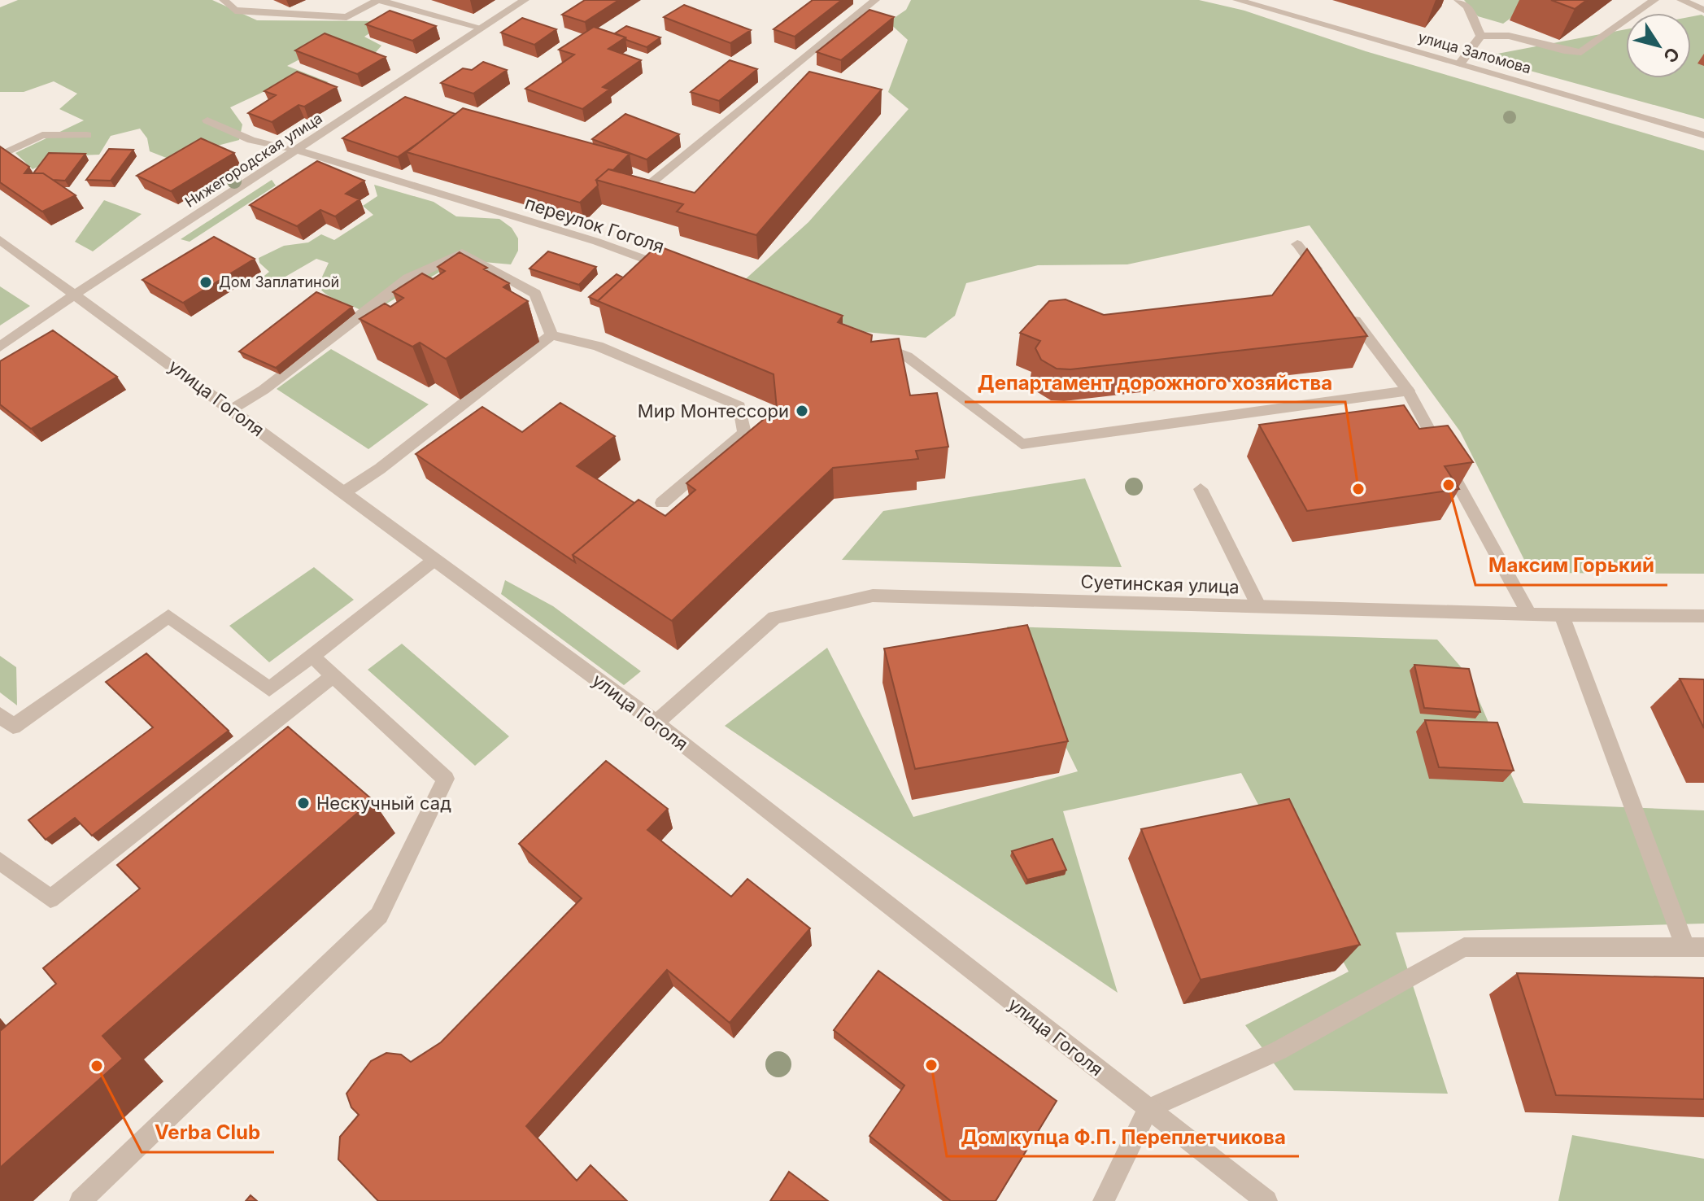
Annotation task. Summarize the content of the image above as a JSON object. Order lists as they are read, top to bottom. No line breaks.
{"streets":{"street":["улица Заломова","Нижегородская улица","переулок Гоголя","улица Гоголя","Суетинская улица"]},"crossings":[["Нижегородская улица","переулок Гоголя"],["Нижегородская улица","улица Гоголя"],["улица Гоголя","Суетинская улица"]],"places":["Дом Заплатиной","Мир Монтессори","Максим Горький","Департамент дорожного хозяйства","Нескучный сад","Дом купца Ф.П. Переплетчикова","Verba Club"],"north":"bottom right"}
